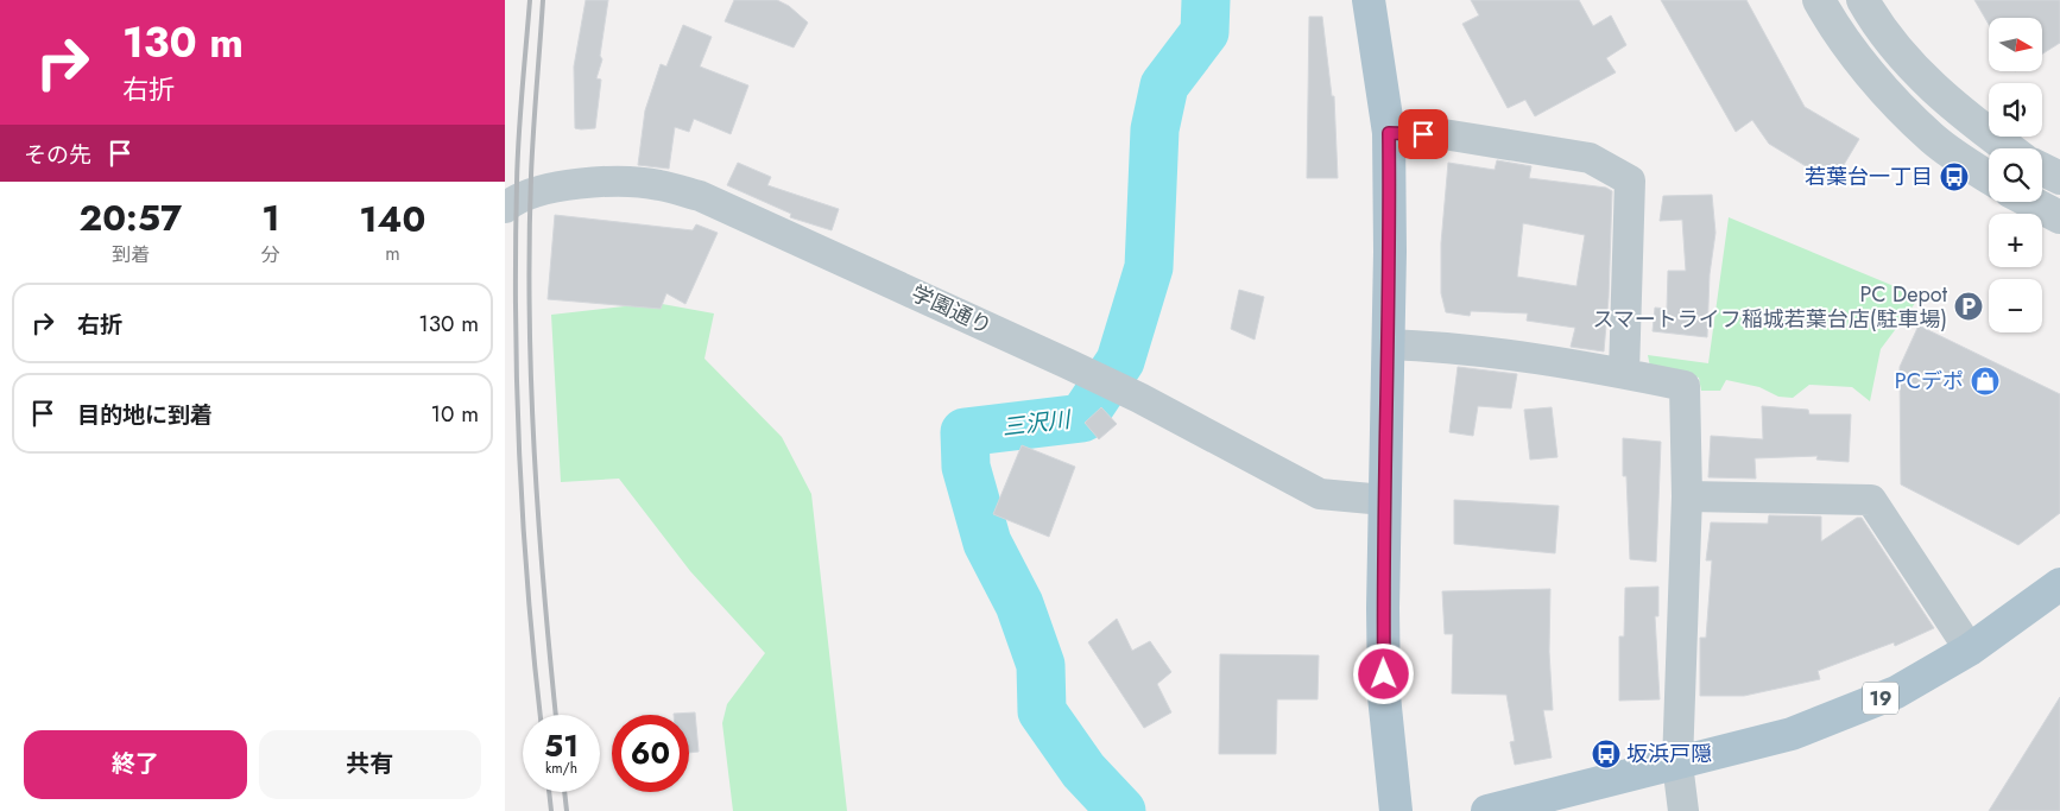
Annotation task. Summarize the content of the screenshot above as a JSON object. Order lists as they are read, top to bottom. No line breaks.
{"streets":{"main road":["19"],"street":["学園通り"]},"water":["三沢川"],"places":{"bus stop":["若葉台一丁目","坂浜戸隠"],"parking":["PC Depot スマートライフ稲城若葉台店(駐車場)"],"shop":["PCデポ"]},"north":"right","page":{"turn":["130 m","右折"],"map_buttons":["+","−"],"then":"その先","eta":["20:57","到着","1","分","140","m"],"list":[{"name":"右折","value":"130 m"},{"name":"目的地に到着","value":"10 m"}],"speed":"51 km/h","limit":"60","buttons":["終了","共有"]}}
